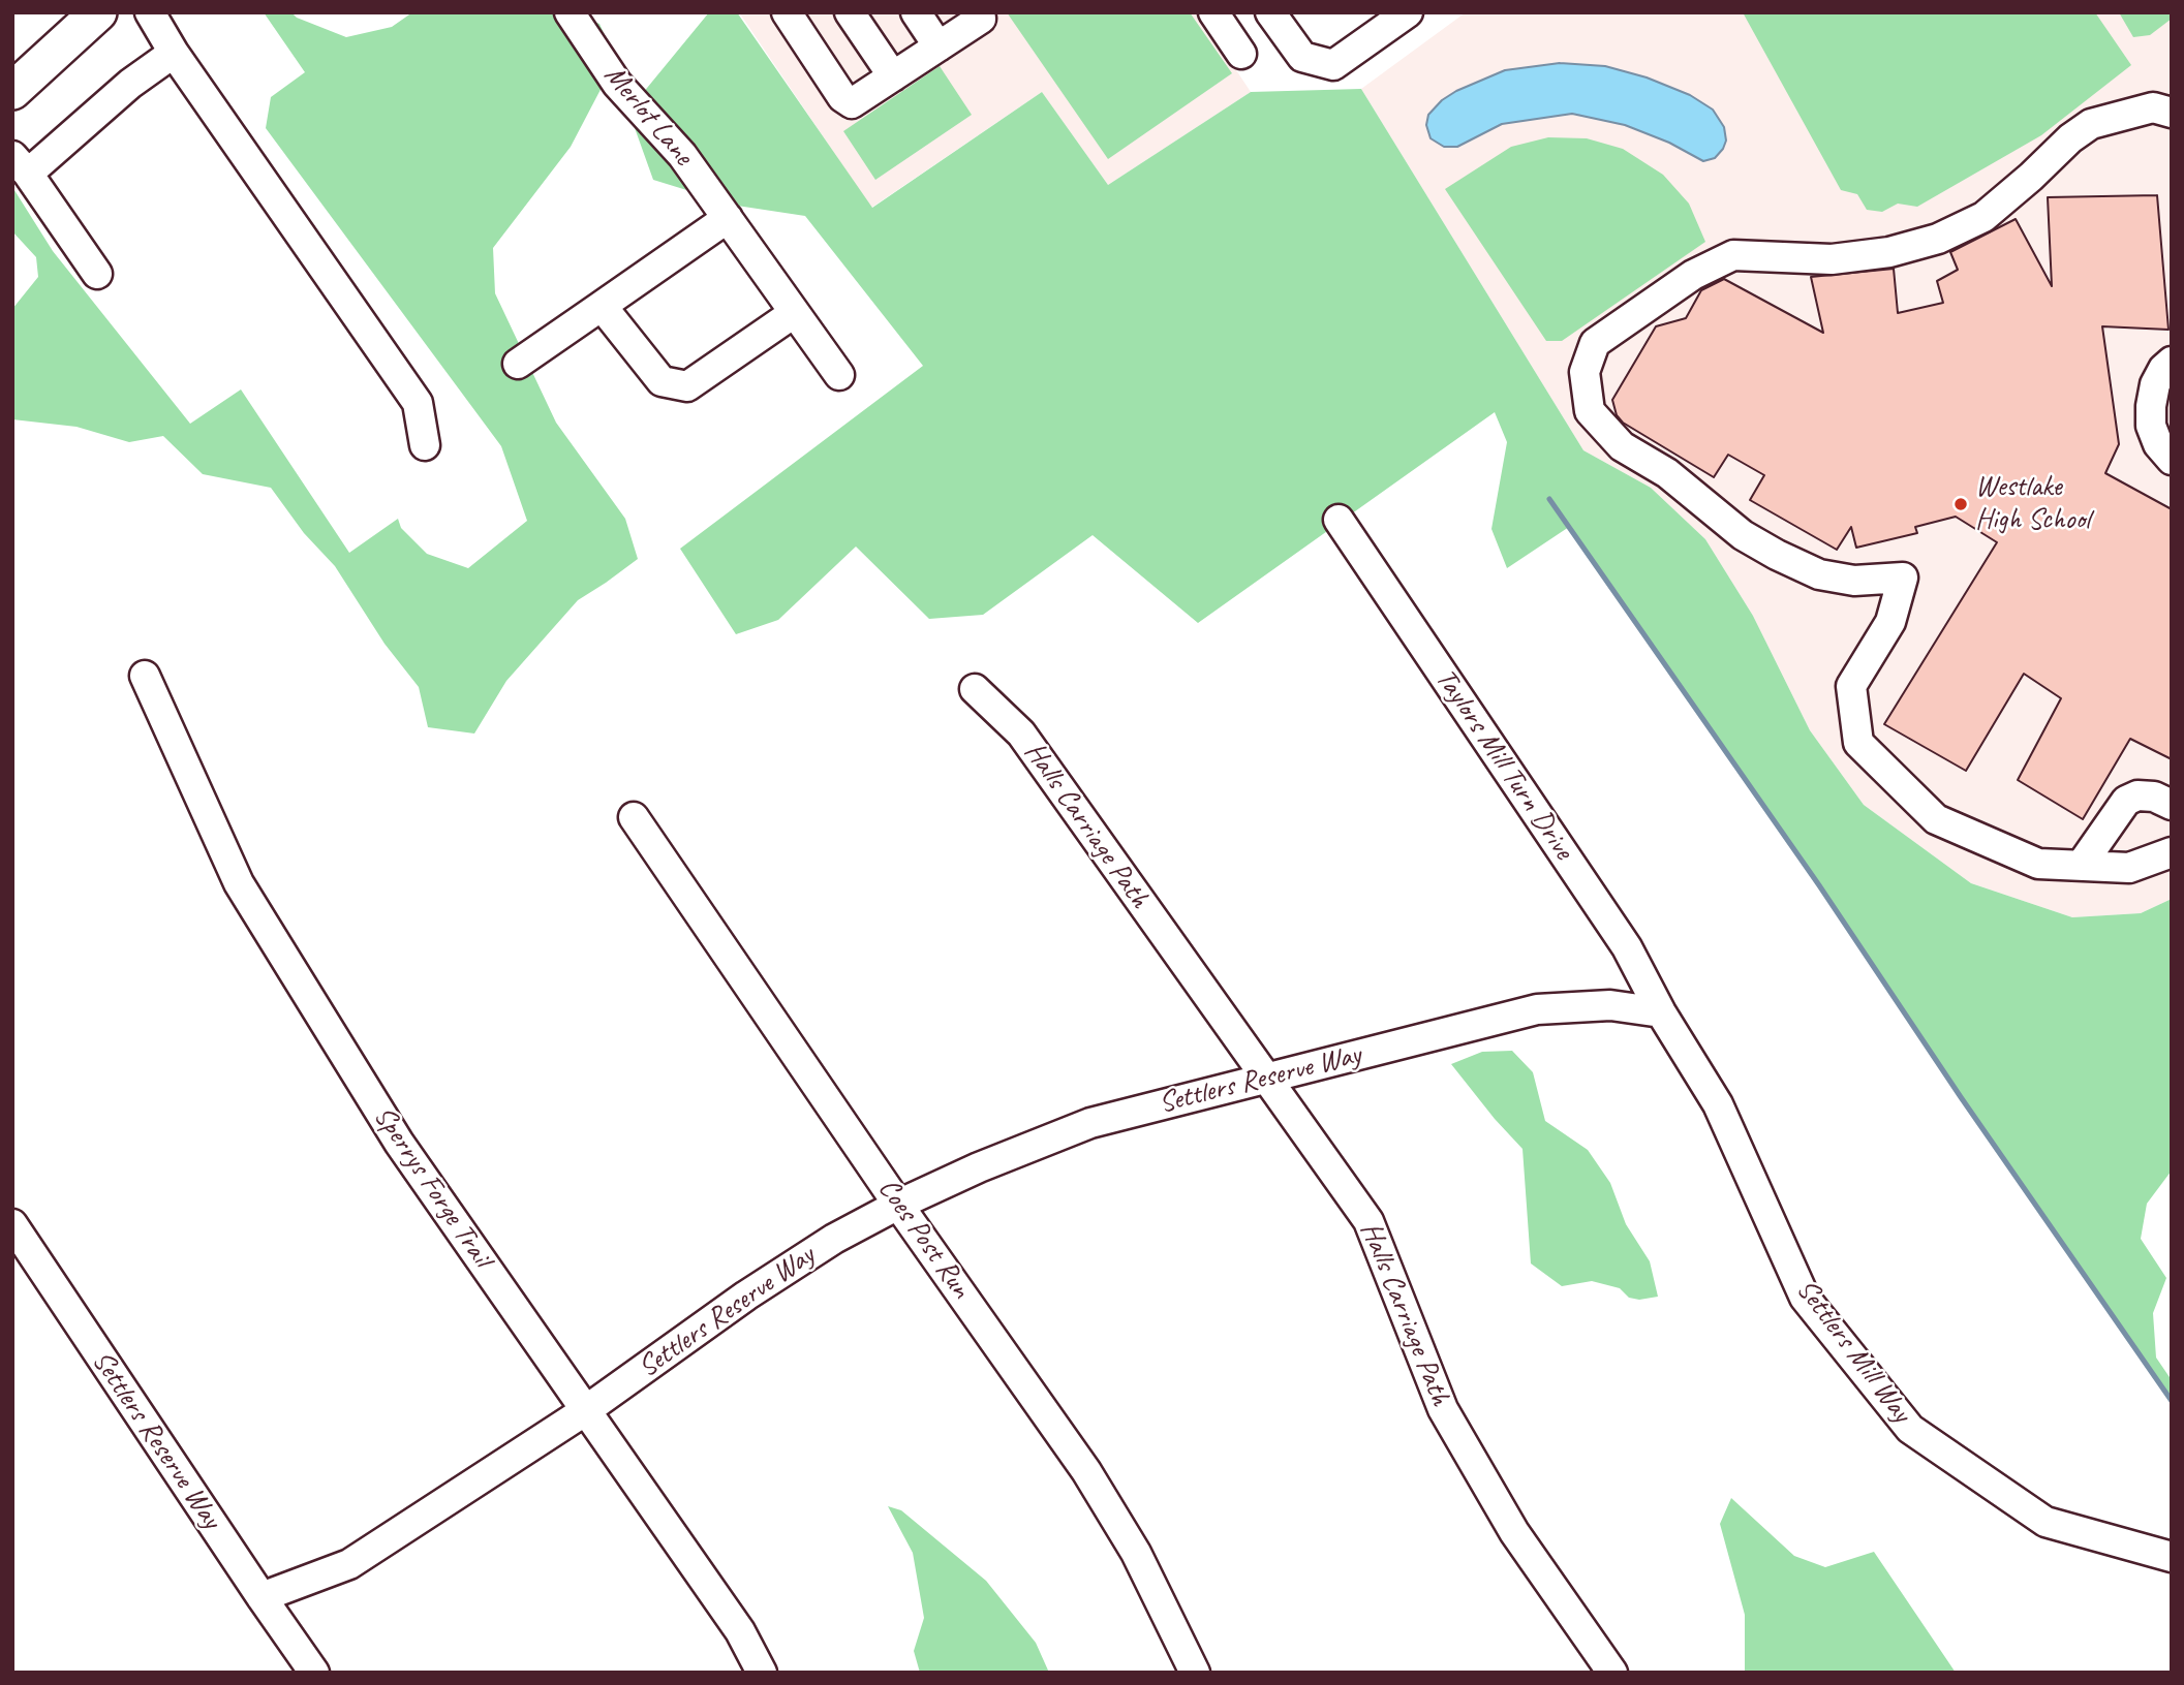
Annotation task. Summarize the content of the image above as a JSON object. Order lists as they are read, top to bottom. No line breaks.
{"streets":{"street":["Merlot Lane","Taylors Mill Turn Drive","Halls Carriage Path","Settlers Reserve Way","Sperrys Forge Trail","Coes Post Run","Settlers Mill Way"]},"crossings":[["Taylors Mill Turn Drive","Settlers Reserve Way"],["Taylors Mill Turn Drive","Settlers Mill Way"],["Halls Carriage Path","Settlers Reserve Way"],["Settlers Reserve Way","Sperrys Forge Trail"],["Settlers Reserve Way","Coes Post Run"],["Settlers Reserve Way","Settlers Mill Way"]],"places":["Westlake High School"]}
